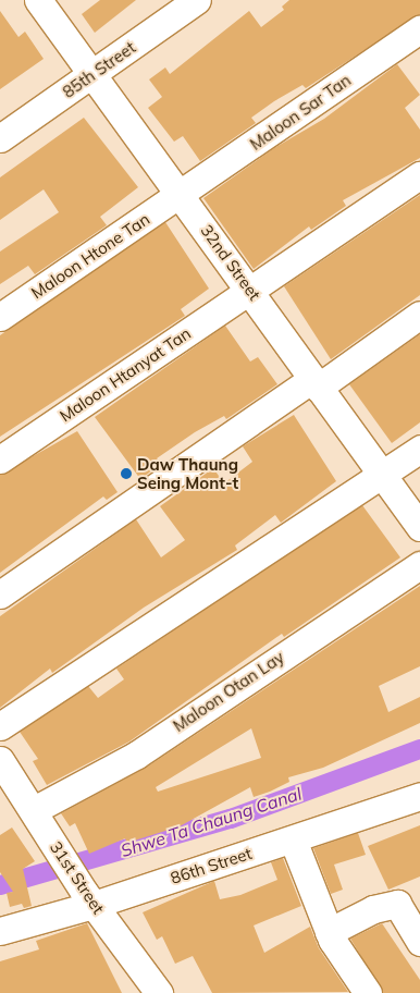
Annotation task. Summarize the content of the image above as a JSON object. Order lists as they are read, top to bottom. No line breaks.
{"streets":{"street":["85th Street","Maloon Sar Tan","Maloon Htone Tan","32nd Street","Maloon Htanyat Tan","Maloon Otan Lay","86th Street","31st Street"]},"crossings":[["85th Street","32nd Street"],["Maloon Sar Tan","Maloon Htone Tan"],["Maloon Sar Tan","32nd Street"],["Maloon Htone Tan","32nd Street"],["32nd Street","Maloon Htanyat Tan"],["Maloon Otan Lay","31st Street"],["86th Street","31st Street"]],"water":["Shwe Ta Chaung Canal"],"places":["Daw Thaung Seing Mont-t"]}
